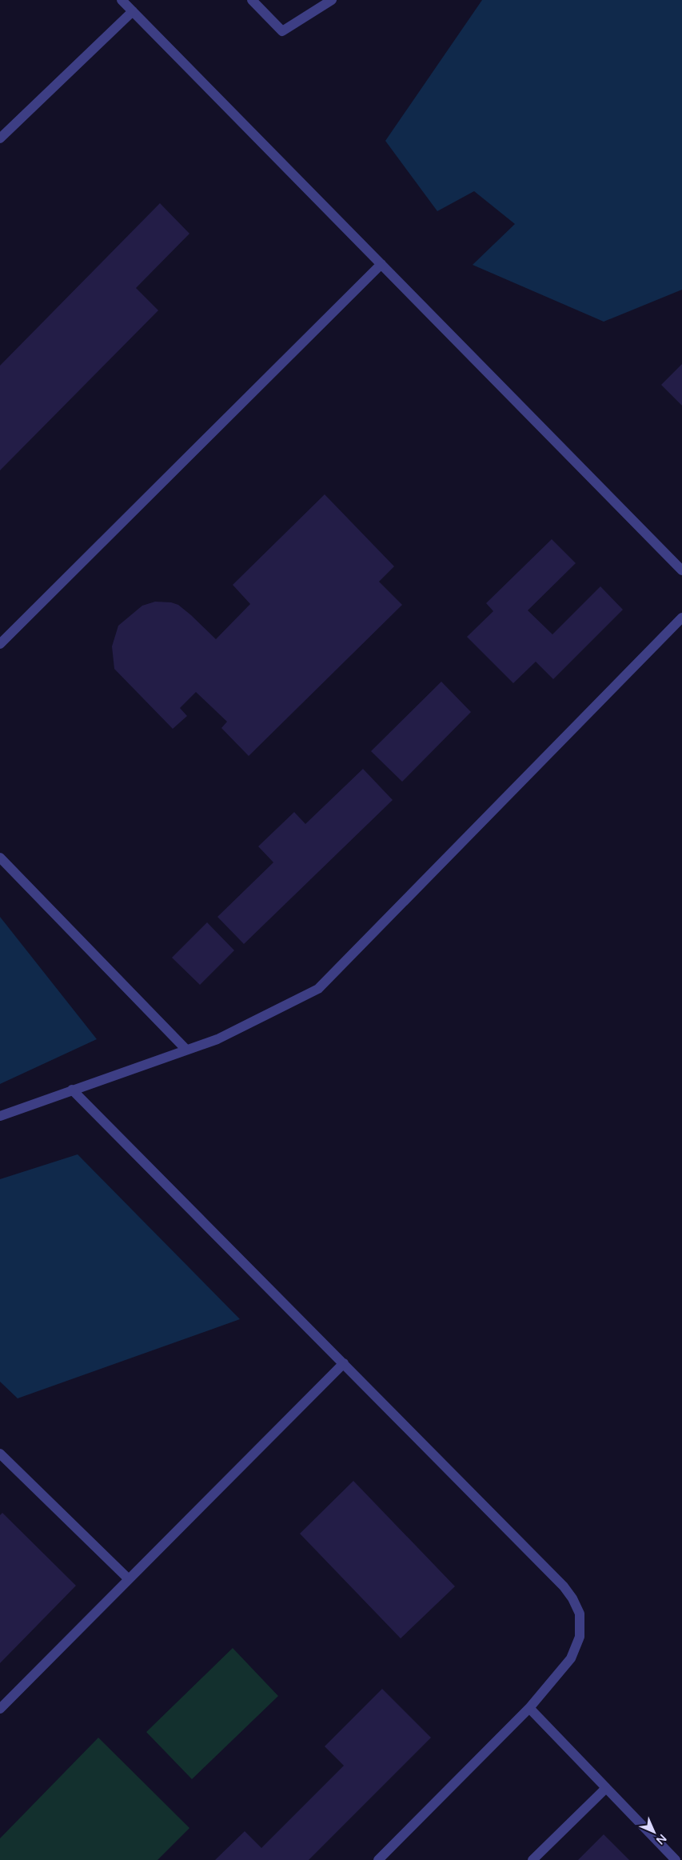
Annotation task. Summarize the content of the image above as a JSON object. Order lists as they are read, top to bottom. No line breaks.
{"north":"bottom right"}
